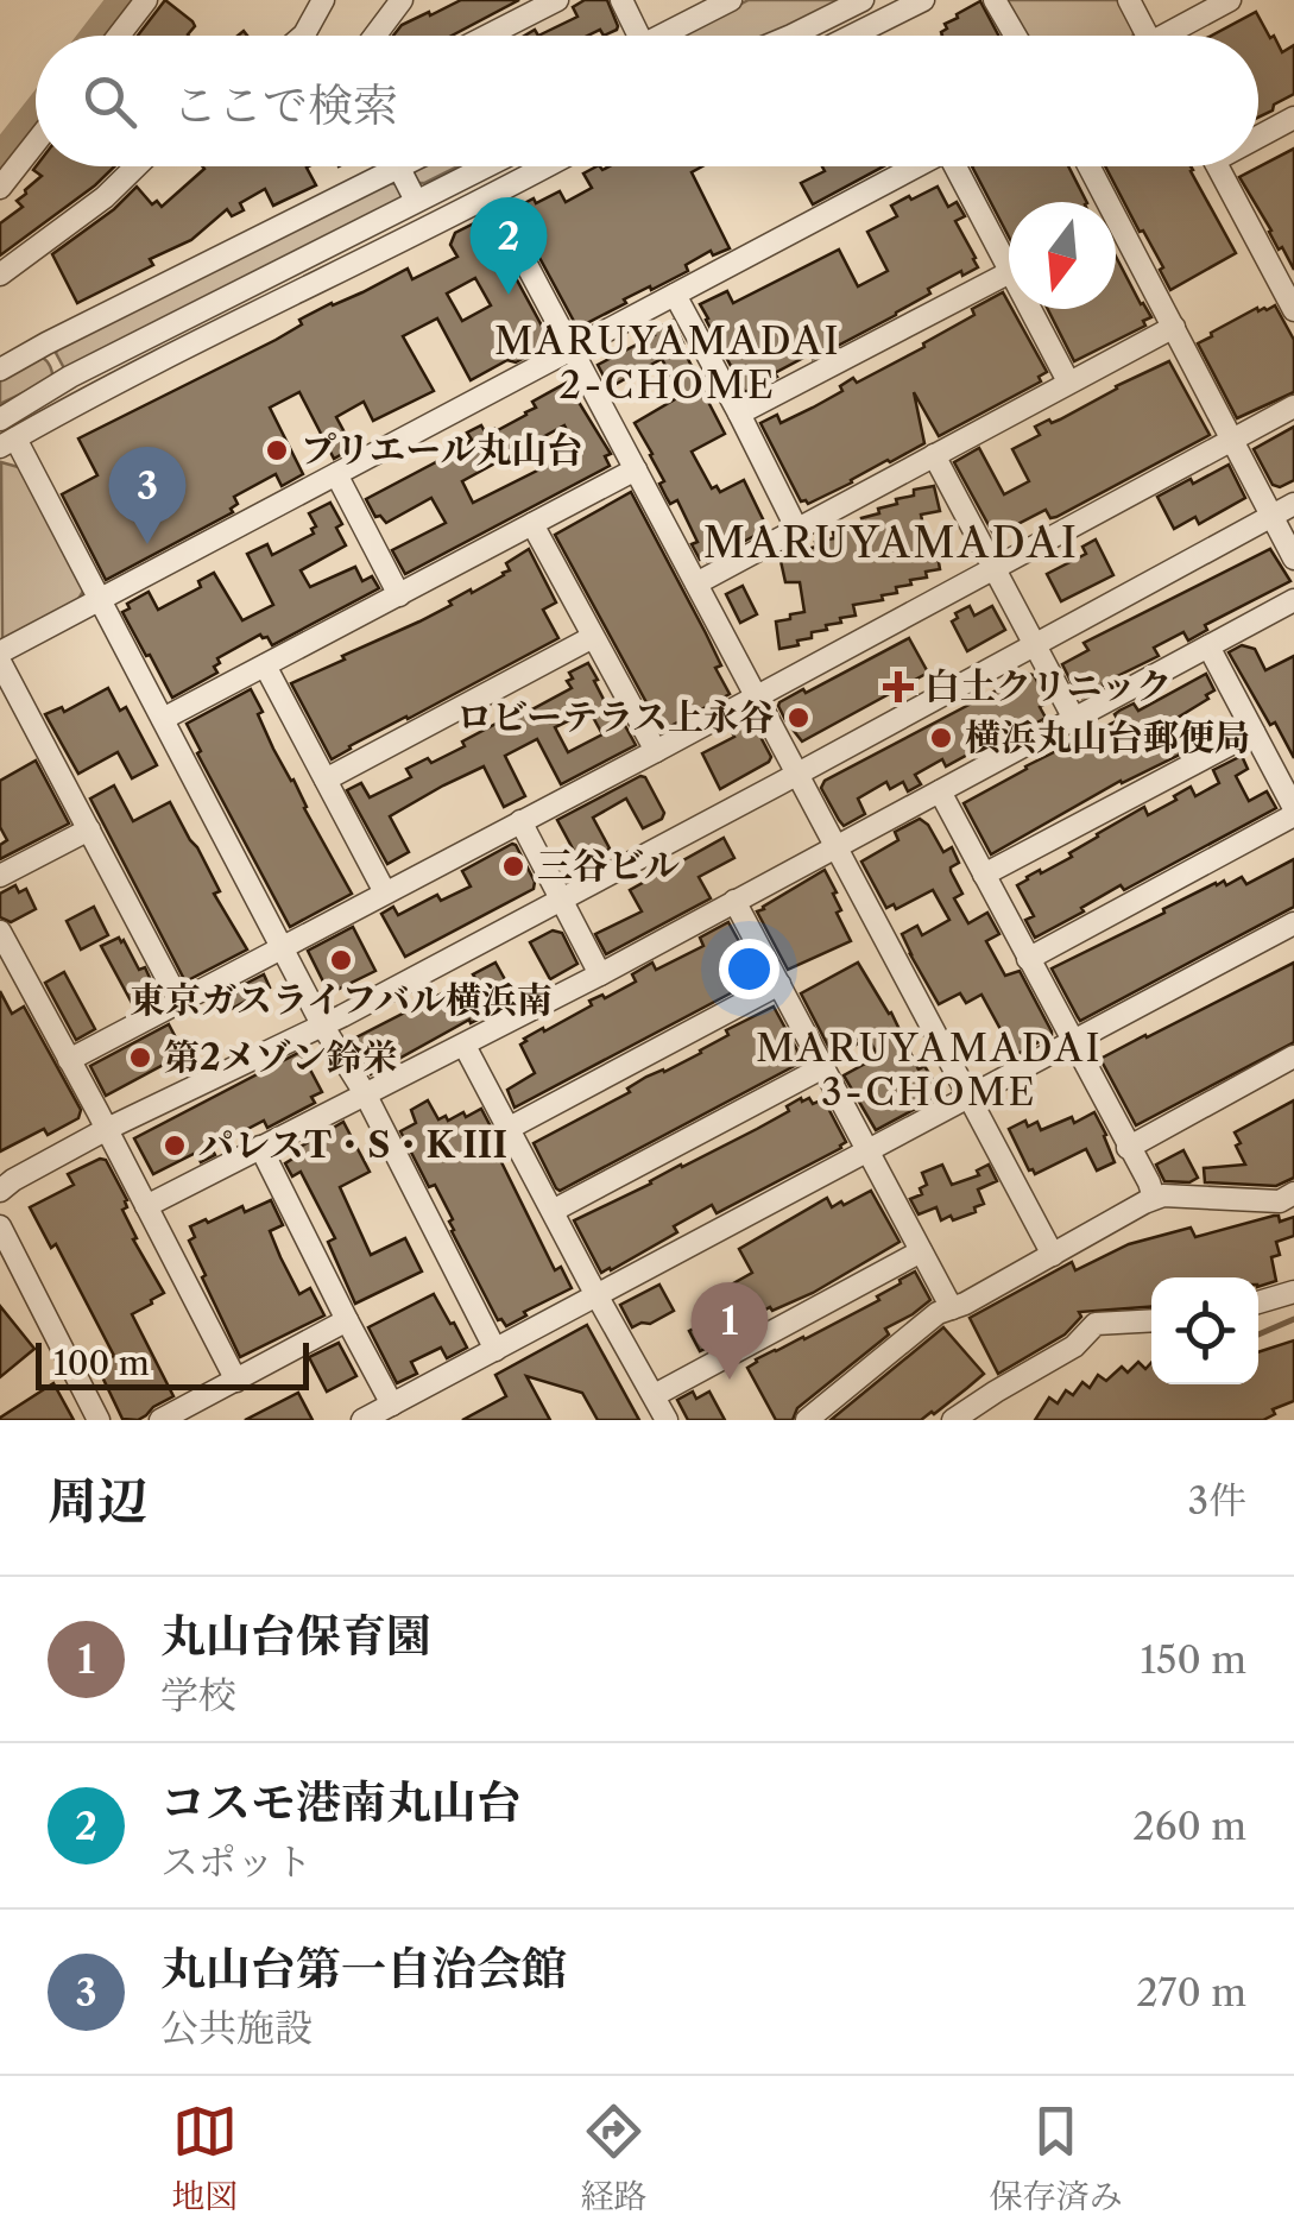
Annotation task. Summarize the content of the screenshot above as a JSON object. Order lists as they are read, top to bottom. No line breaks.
{"districts":["MARUYAMADAI 2-CHOME","MARUYAMADAI","MARUYAMADAI 3-CHOME"],"places":{"other":["プリエール丸山台","ロビーテラス上永谷","横浜丸山台郵便局","三谷ビル","東京ガスライフバル横浜南","第2メゾン鈴栄","パレスT・S・K III"],"health":["白土クリニック"]},"scale_bar":"100 m","north":"bottom","page":{"search":"ここで検索","pins":["2","3","1"],"scale":"100 m","heading":["周辺","3件"],"list":[{"mark":"1","name":"丸山台保育園","note":"学校","value":"150 m"},{"mark":"2","name":"コスモ港南丸山台","note":"スポット","value":"260 m"},{"mark":"3","name":"丸山台第一自治会館","note":"公共施設","value":"270 m"}],"nav":["地図","経路","保存済み"]}}
